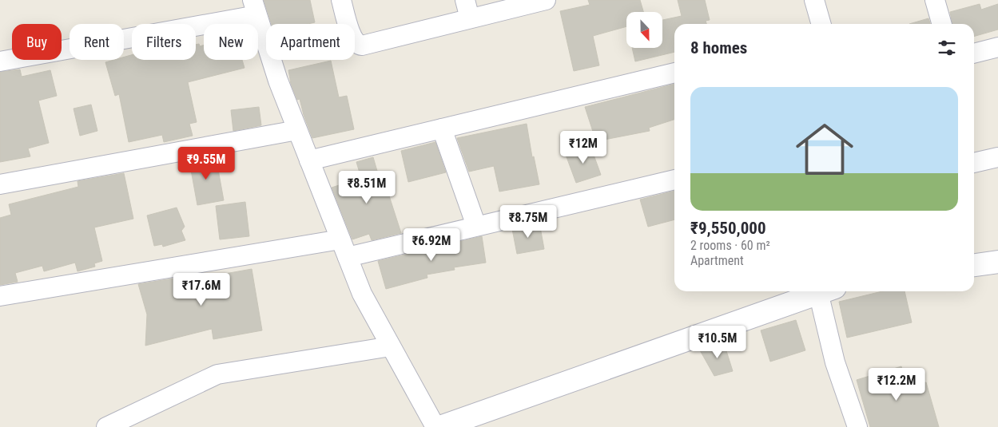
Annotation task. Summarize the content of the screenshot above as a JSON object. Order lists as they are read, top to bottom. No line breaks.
{"north":"bottom","page":{"chip":["Buy","Rent","Filters","New","Apartment"],"heading":"8 homes","list":[{"name":"₹9,550,000","note":"2 rooms · 60 m² · Apartment"}],"price":["₹12M","₹9.55M","₹8.51M","₹8.75M","₹6.92M","₹17.6M","₹10.5M","₹12.2M"]}}
